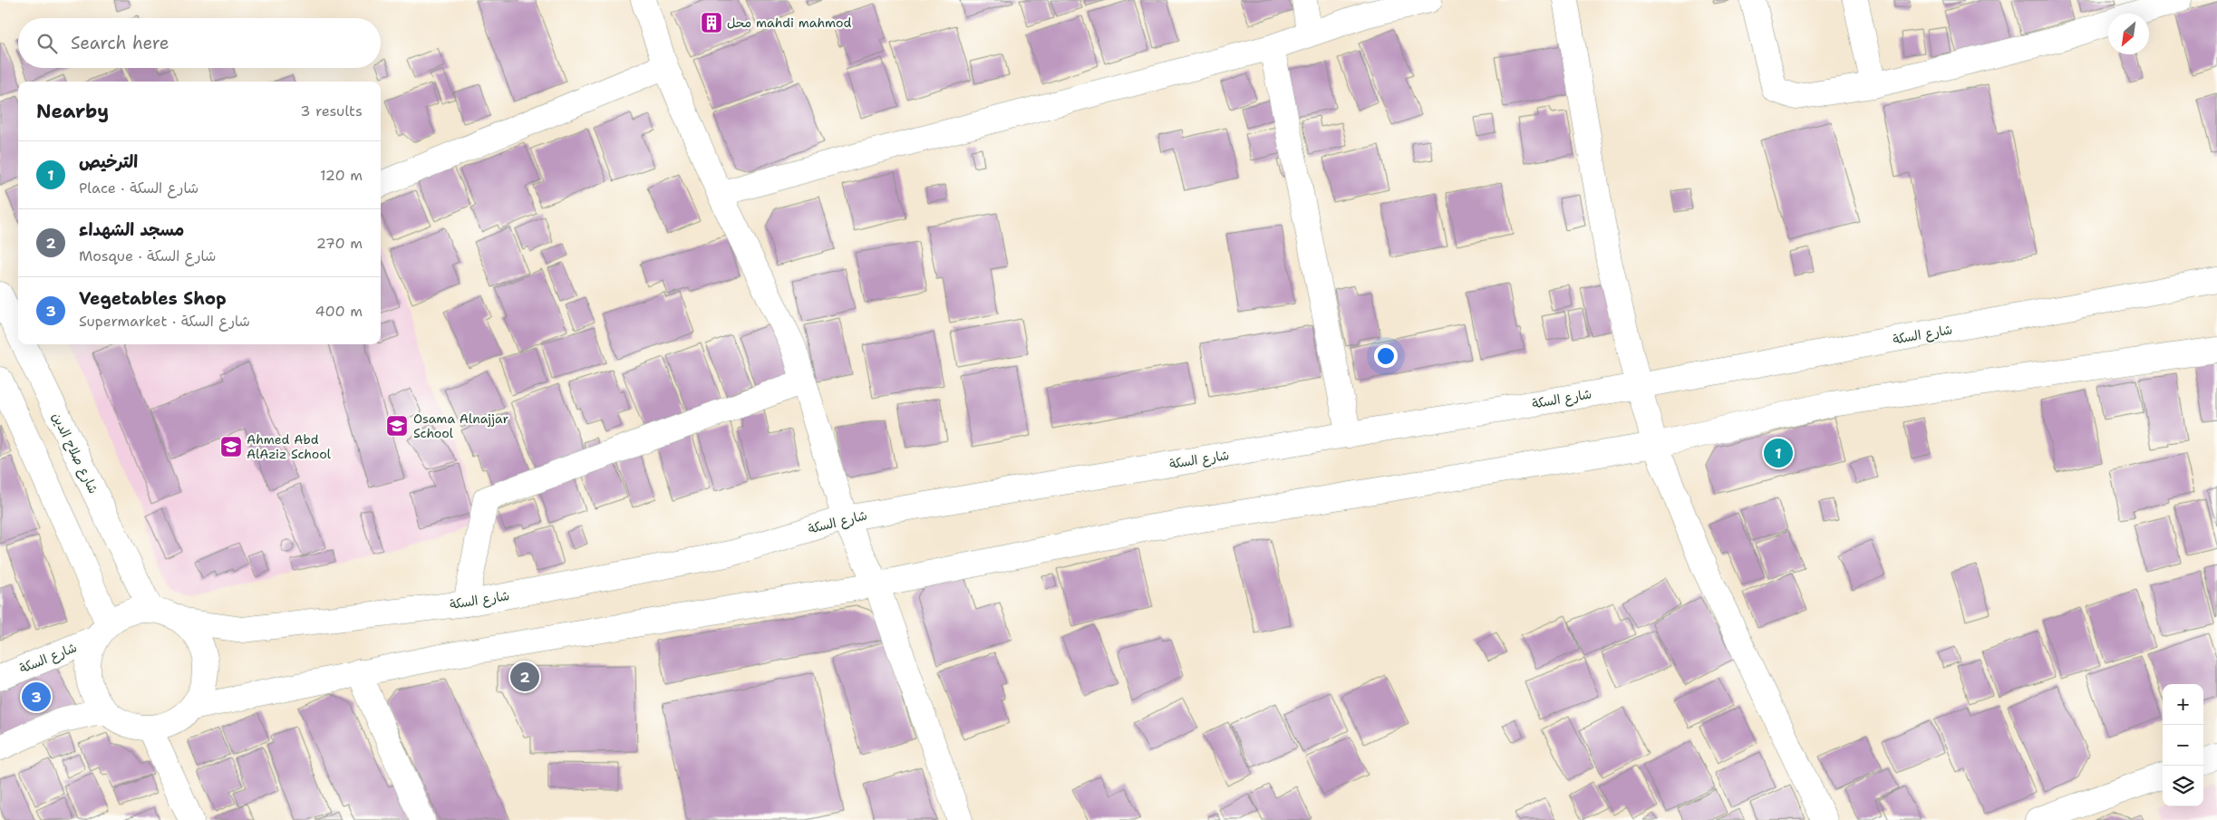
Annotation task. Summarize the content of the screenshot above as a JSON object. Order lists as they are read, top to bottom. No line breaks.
{"streets":{"main road":["شارع السكة","شارع صلاح الدين"]},"crossings":[["شارع السكة","شارع صلاح الدين"]],"places":{"building":["محل mahdi mahmod"],"school or university":["Osama Alnajjar School","Ahmed Abd AlAziz School"]},"north":"bottom left","page":{"search":"Search here","heading":["Nearby","3 results"],"list":[{"mark":"1","name":"الترخيص","note":"Place · شارع السكة","value":"120 m"},{"mark":"2","name":"مسجد الشهداء","note":"Mosque · شارع السكة","value":"270 m"},{"mark":"3","name":"Vegetables Shop","note":"Supermarket · شارع السكة","value":"400 m"}],"pins":["1","2","3"],"map_buttons":["+","−"]}}
